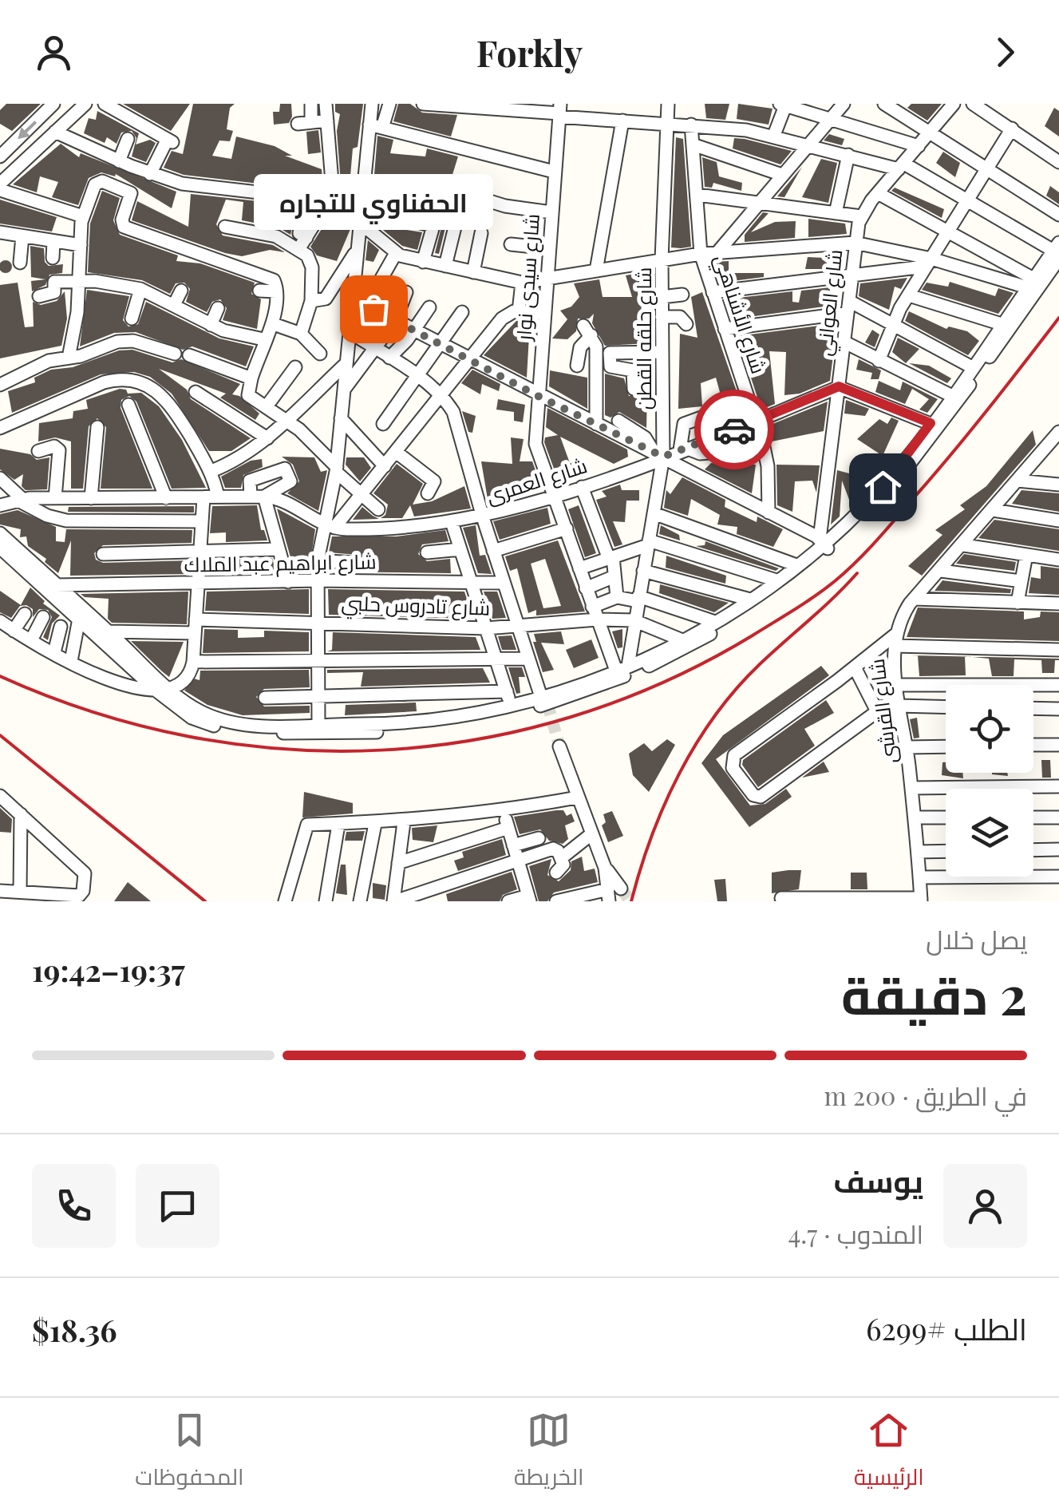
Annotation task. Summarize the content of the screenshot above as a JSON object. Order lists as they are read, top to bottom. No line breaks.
{"streets":{"street":["شارع سيدى نوار","شارع العواني","شارع الأشناهي","شارع حلقه القطن","شارع العمرى","شارع ابراهيم عبد الملاك","شارع تادروس حلبي","شارع القرشى"]},"crossings":[["شارع سيدى نوار","شارع حلقه القطن"],["شارع سيدى نوار","شارع العمرى"],["شارع سيدى نوار","شارع تادروس حلبي"],["شارع العواني","شارع العمرى"],["شارع الأشناهي","شارع العمرى"],["شارع حلقه القطن","شارع العمرى"],["شارع حلقه القطن","شارع تادروس حلبي"]],"places":["الحفناوي للتجاره"],"page":{"header":"Forkly","bubble":"الحفناوي للتجاره","heading":["2 دقيقة","يصل خلال","19:37–19:42"],"panel":["يوسف","المندوب · 4.7","الطلب #6299","$18.36"],"bar":"في الطريق · 200 m","tabs":["الرئيسية","الخريطة","المحفوظات"]}}
